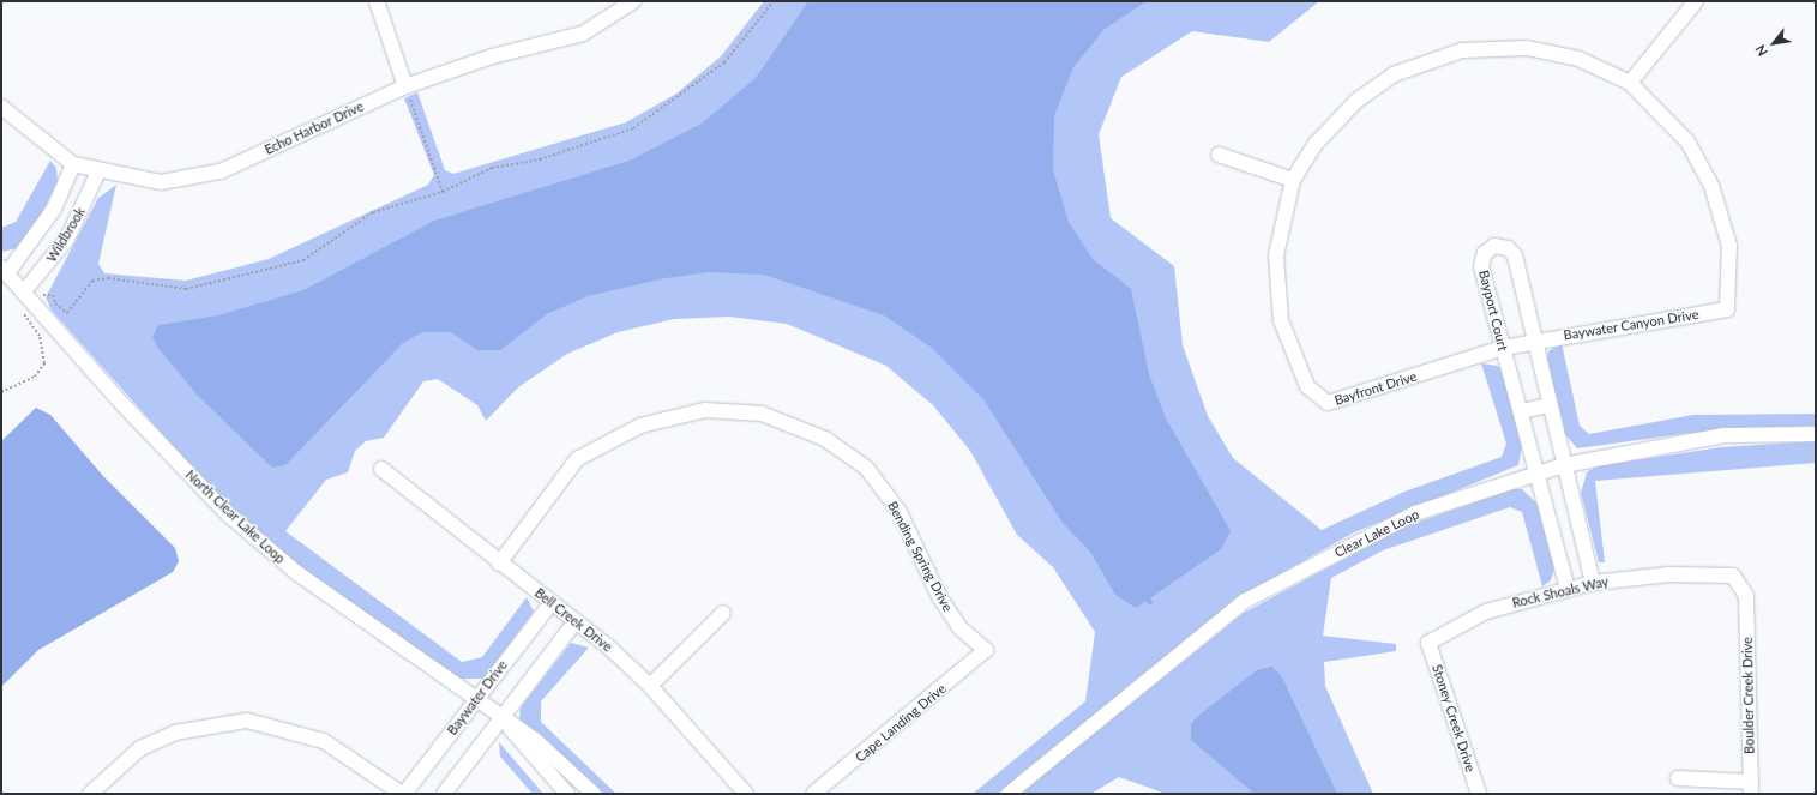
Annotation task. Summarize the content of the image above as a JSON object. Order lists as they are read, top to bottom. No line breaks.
{"streets":{"street":["Echo Harbor Drive","Wildbrook","Bayport Court","Baywater Canyon Drive","Bayfront Drive","North Clear Lake Loop","Clear Lake Loop","Bending Spring Drive","Rock Shoals Way","Bell Creek Drive","Boulder Creek Drive","Baywater Drive","Stoney Creek Drive","Cape Landing Drive"]},"crossings":[["Echo Harbor Drive","Wildbrook"],["Wildbrook","North Clear Lake Loop"],["Bayport Court","Baywater Canyon Drive"],["Bayport Court","Bayfront Drive"],["Bayport Court","Clear Lake Loop"],["Bayport Court","Rock Shoals Way"],["Baywater Canyon Drive","Bayfront Drive"],["North Clear Lake Loop","Baywater Drive"],["Bending Spring Drive","Bell Creek Drive"],["Bending Spring Drive","Cape Landing Drive"],["Rock Shoals Way","Boulder Creek Drive"],["Rock Shoals Way","Stoney Creek Drive"],["Bell Creek Drive","Baywater Drive"]],"north":"bottom left"}
